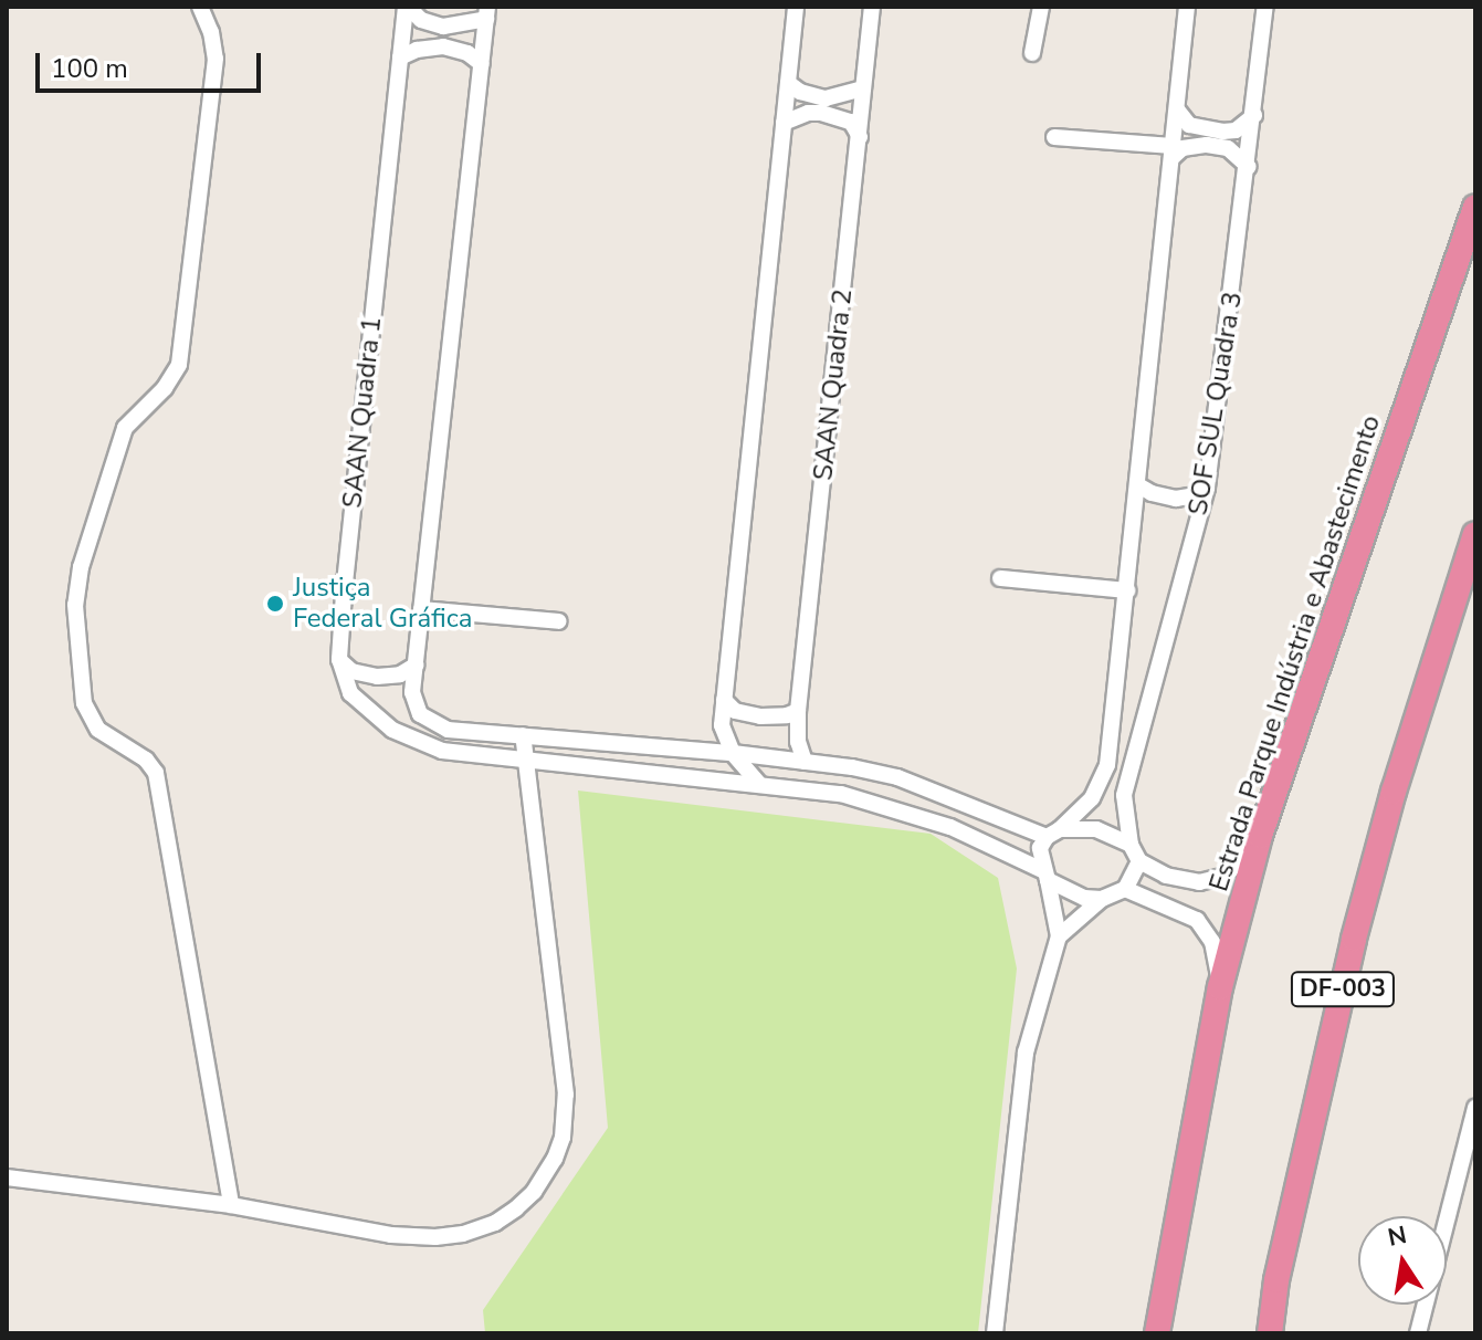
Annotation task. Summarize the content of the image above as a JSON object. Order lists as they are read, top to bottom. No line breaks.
{"streets":{"highway":["Estrada Parque Indústria e Abastecimento","DF-003"],"street":["SAAN Quadra 2","SOF SUL Quadra 3","SAAN Quadra 1"]},"crossings":[["SOF SUL Quadra 3","SAAN Quadra 1"]],"places":["Justiça Federal Gráfica"],"scale_bar":"100 m","north":"top"}
